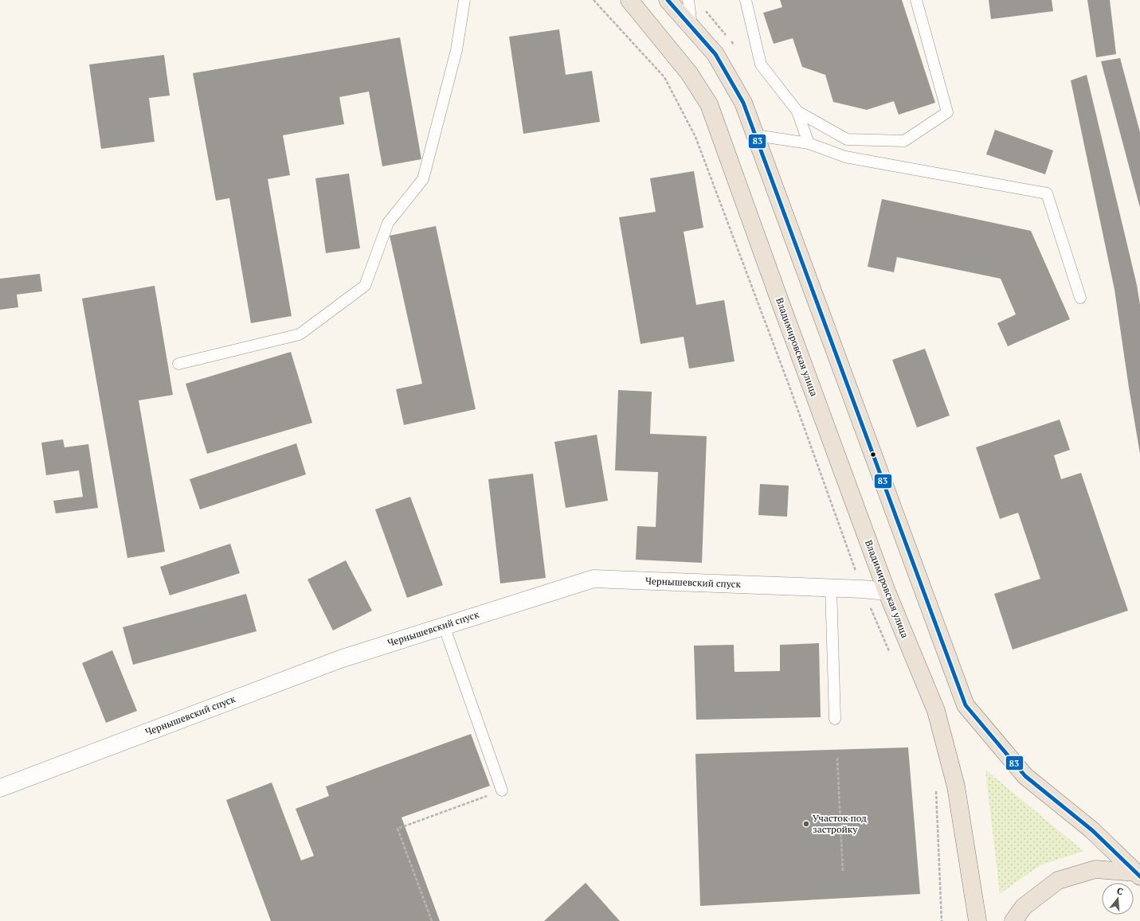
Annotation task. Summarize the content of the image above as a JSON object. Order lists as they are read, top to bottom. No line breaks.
{"streets":{"main road":["Владимировская улица"],"street":["Чернышевский спуск"]},"crossings":[["Владимировская улица","Чернышевский спуск"]],"places":["Участок под застройку"],"lines":["transit line 83"],"north":"top"}
